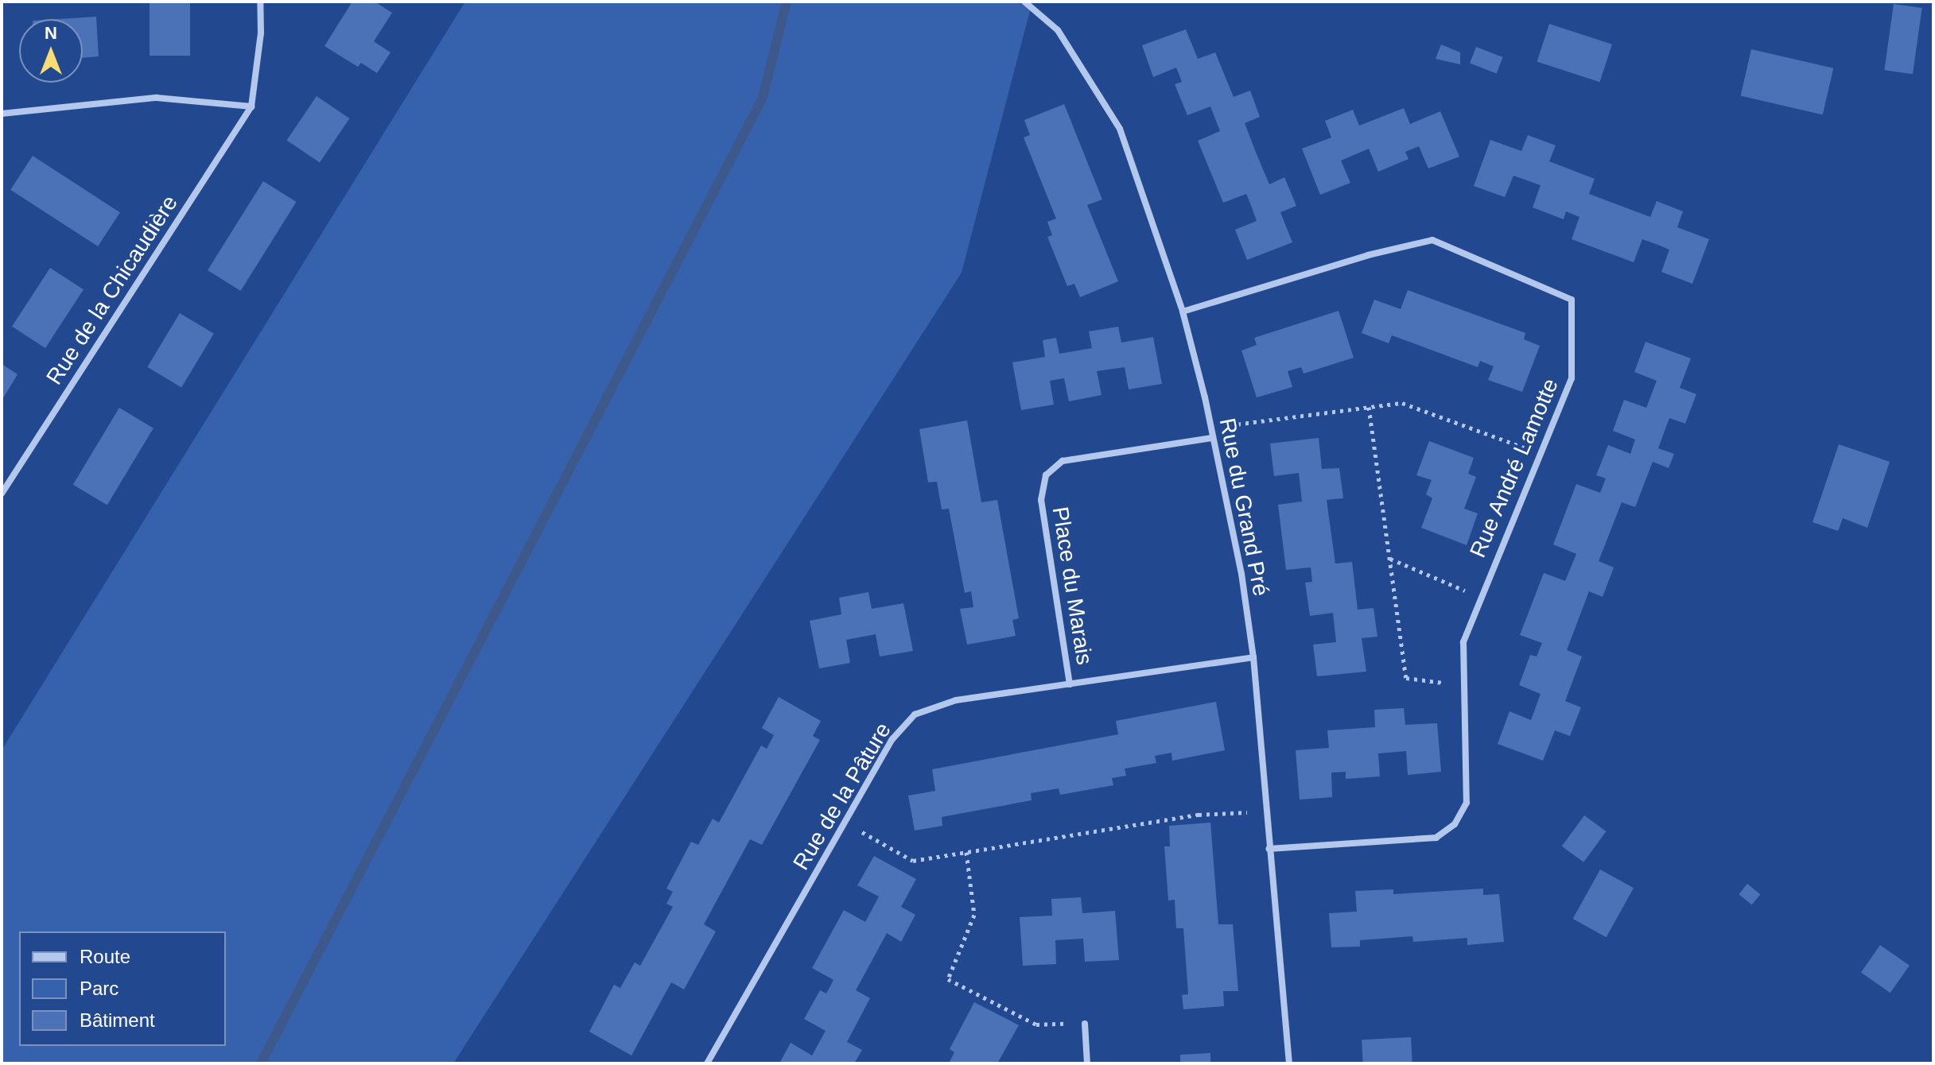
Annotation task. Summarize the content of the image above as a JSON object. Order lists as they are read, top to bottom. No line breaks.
{"streets":{"street":["Rue de la Chicaudière","Rue André Lamotte","Rue du Grand Pré","Place du Marais","Rue de la Pâture"]},"crossings":[["Rue André Lamotte","Rue du Grand Pré"],["Rue du Grand Pré","Place du Marais"],["Rue du Grand Pré","Rue de la Pâture"],["Place du Marais","Rue de la Pâture"]],"legend":["Route","Parc","Bâtiment"],"north":"top"}
